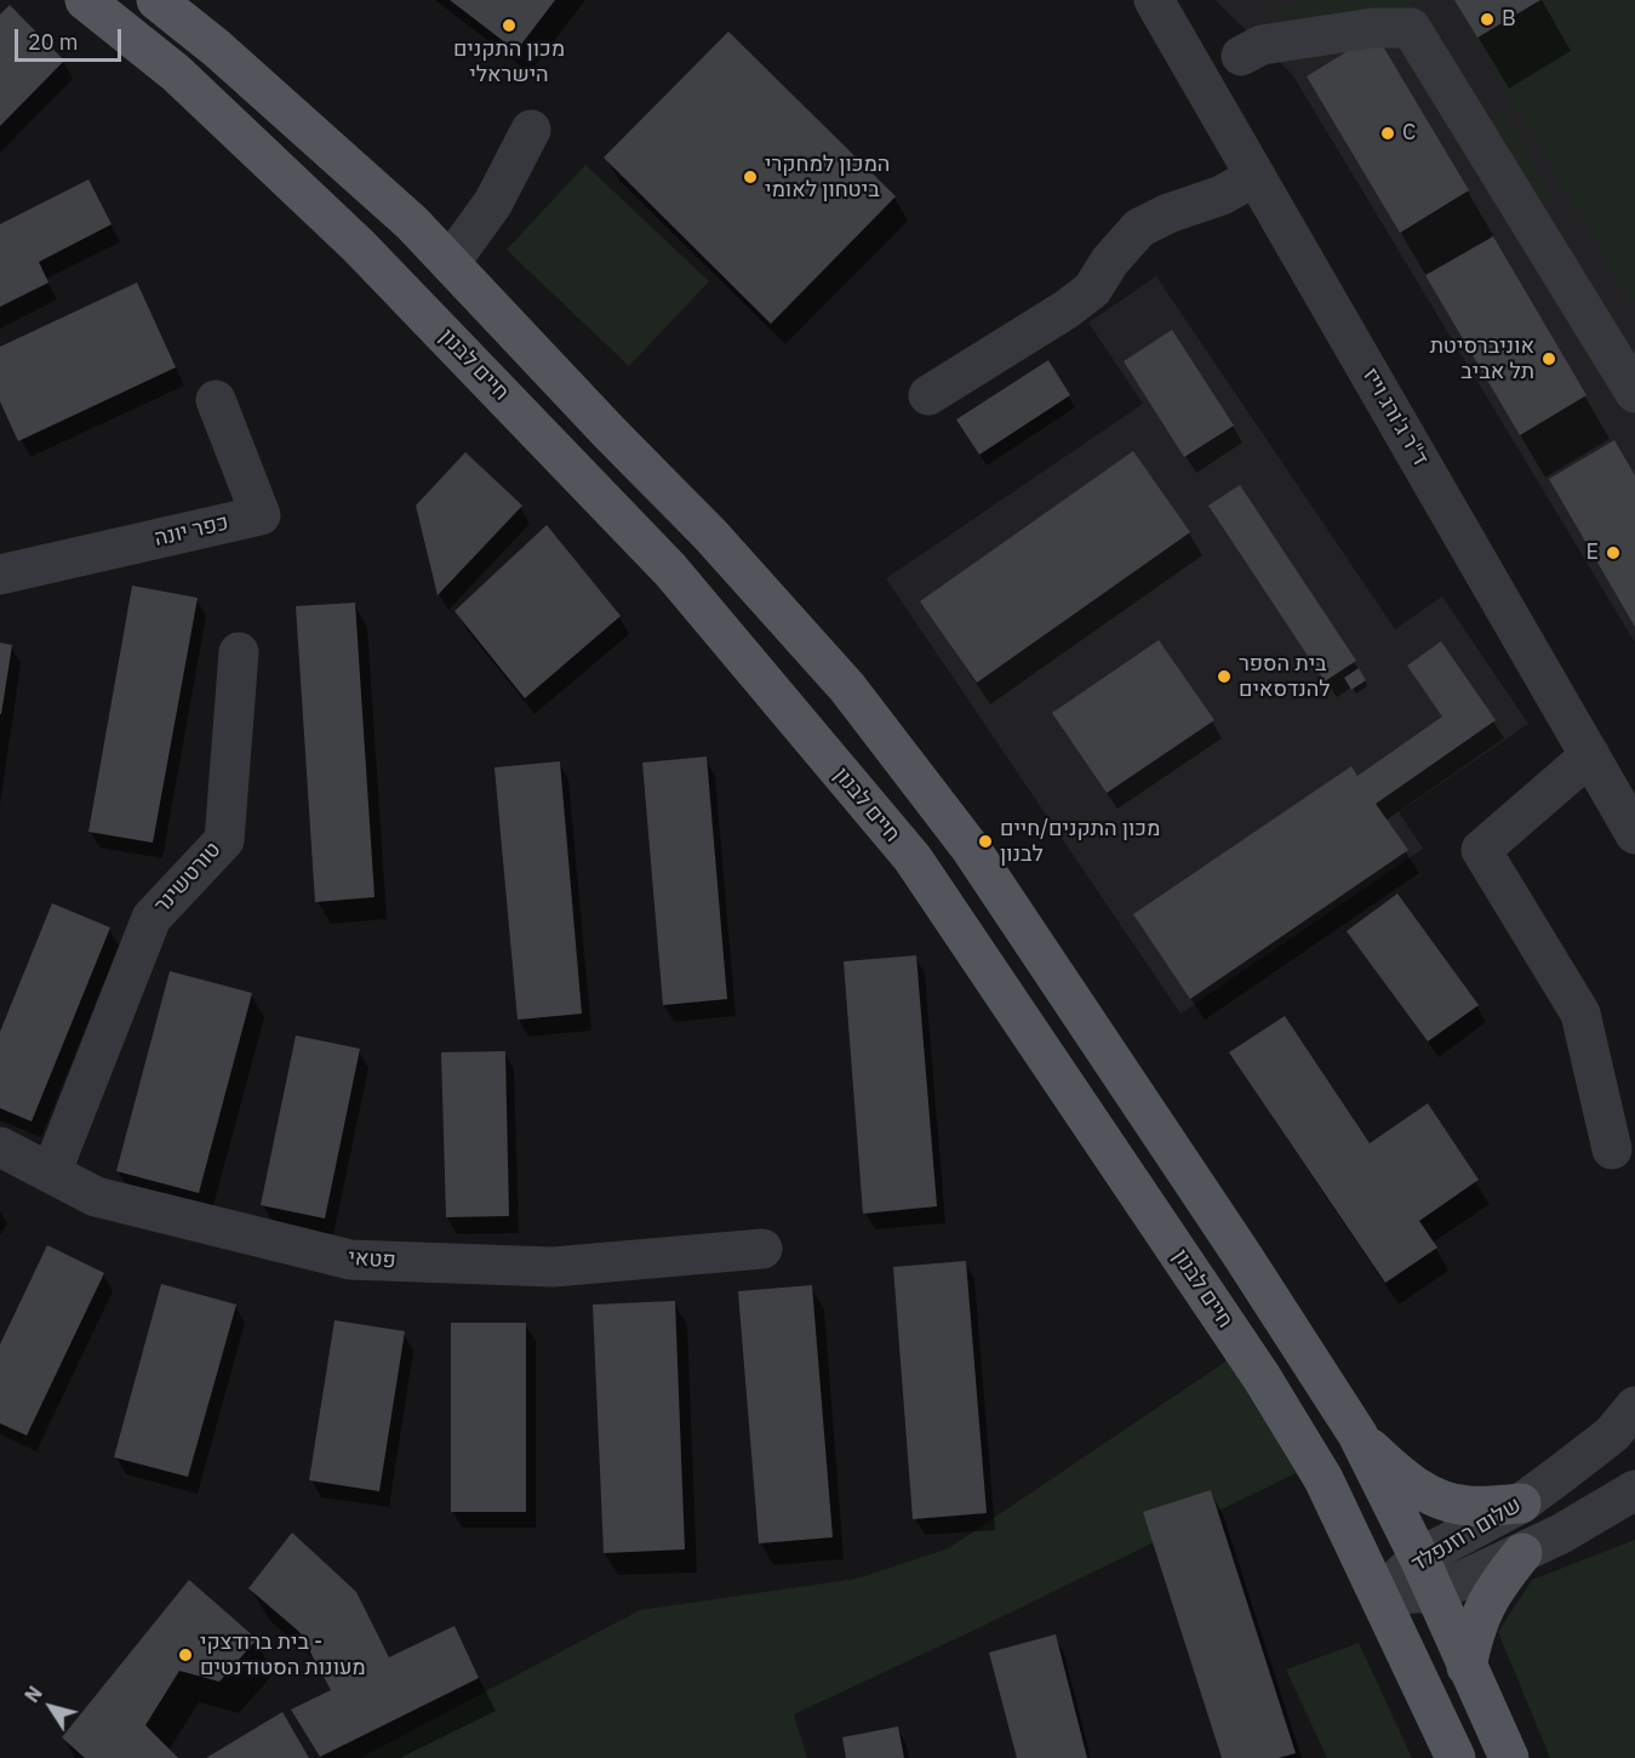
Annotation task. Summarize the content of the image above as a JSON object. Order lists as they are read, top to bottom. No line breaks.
{"streets":{"main road":["חיים לבנון"],"street":["ד\"ר ג'ורג וייז","כפר יונה","טורטשינר","פטאי","שלום רוזנפלד"]},"crossings":[["חיים לבנון","שלום רוזנפלד"],["טורטשינר","פטאי"]],"places":["B","מכון התקנים הישראלי","C","המכון למחקרי ביטחון לאומי","אוניברסיטת תל אביב","E","בית הספר להנדסאים","מכון התקנים/חיים לבנון","בית ברודצקי - מעונות הסטודנטים"],"scale_bar":"20 m","north":"top left"}
